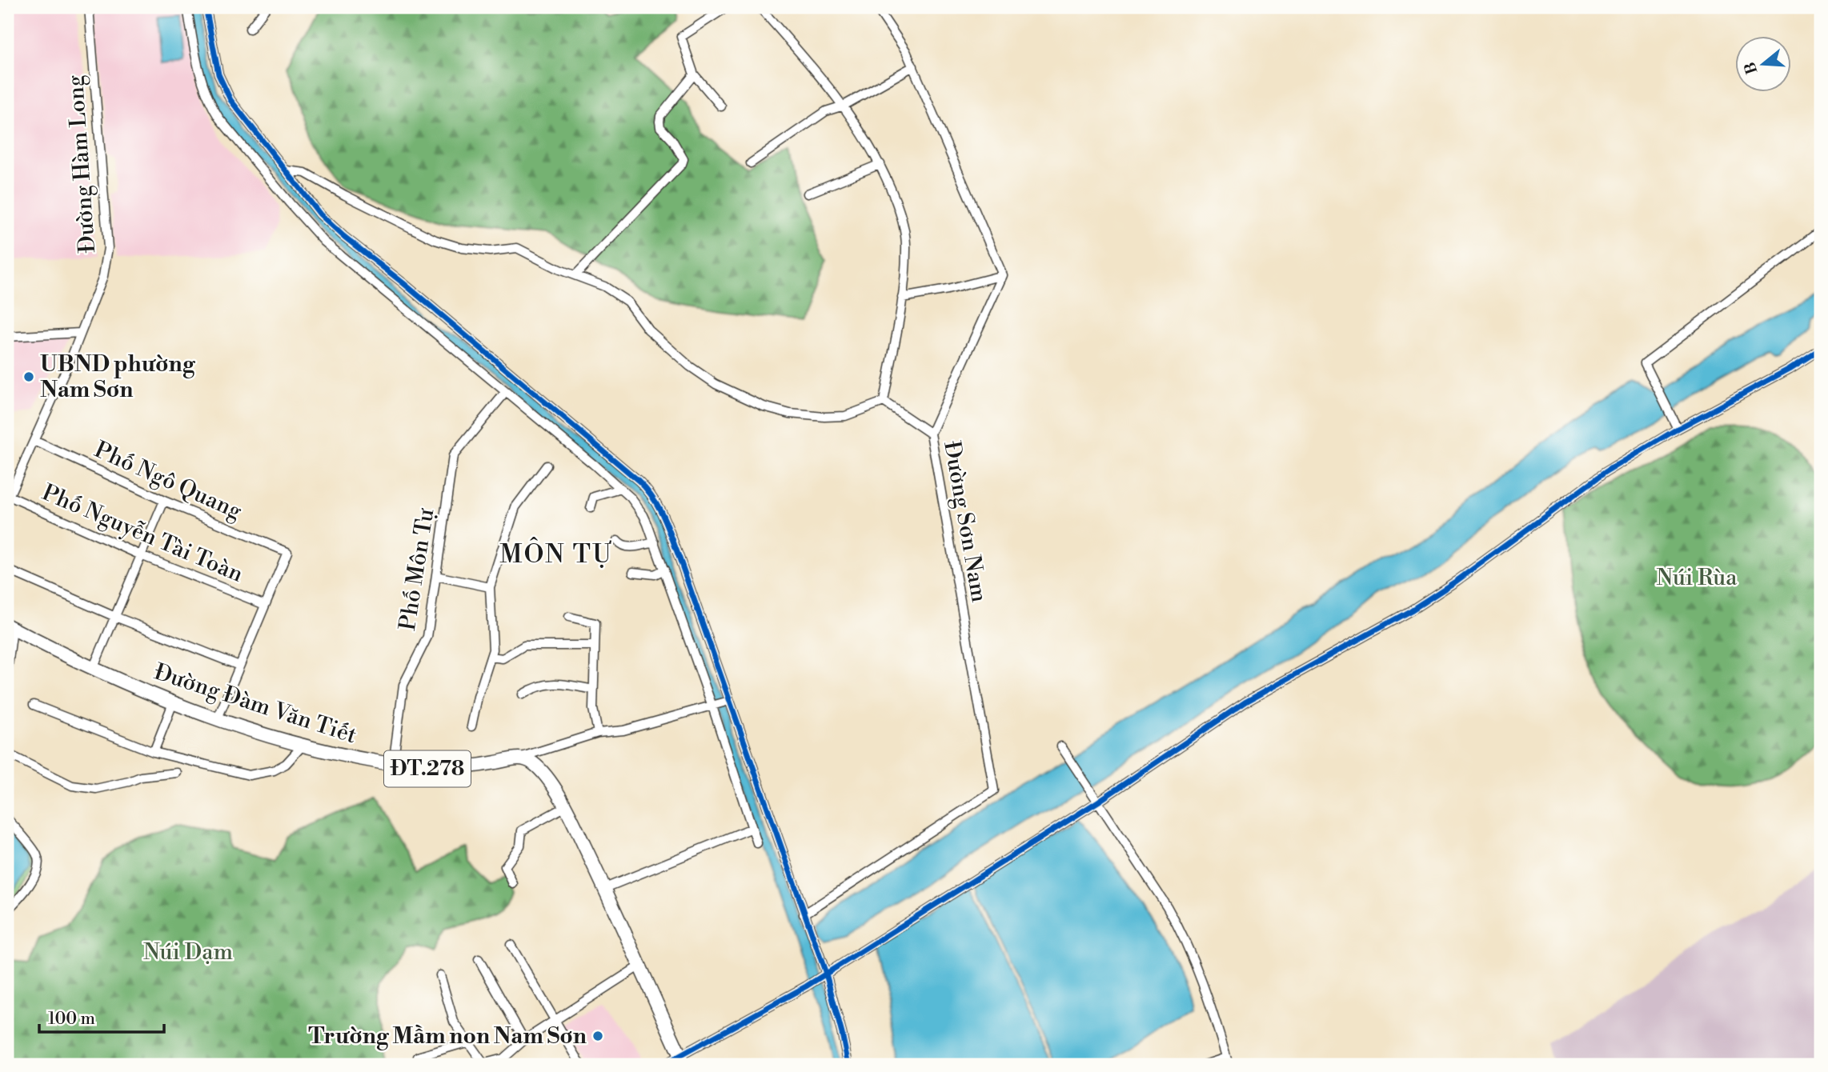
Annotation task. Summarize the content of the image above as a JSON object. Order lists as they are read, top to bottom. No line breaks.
{"streets":{"main road":["Đường Đàm Văn Tiết","ĐT.278"],"street":["Đường Hàm Long","Phố Ngô Quang","Đường Sơn Nam","Phố Nguyễn Tài Toàn","Phố Môn Tự"]},"crossings":[["Đường Hàm Long","Phố Ngô Quang"],["Đường Hàm Long","Phố Nguyễn Tài Toàn"],["Phố Ngô Quang","Phố Nguyễn Tài Toàn"],["Phố Môn Tự","Đường Đàm Văn Tiết"]],"districts":["MÔN TỰ"],"parks":["Núi Rùa","Núi Dạm"],"places":["UBND phường Nam Sơn","Trường Mầm non Nam Sơn"],"scale_bar":"100 m","north":"left"}
